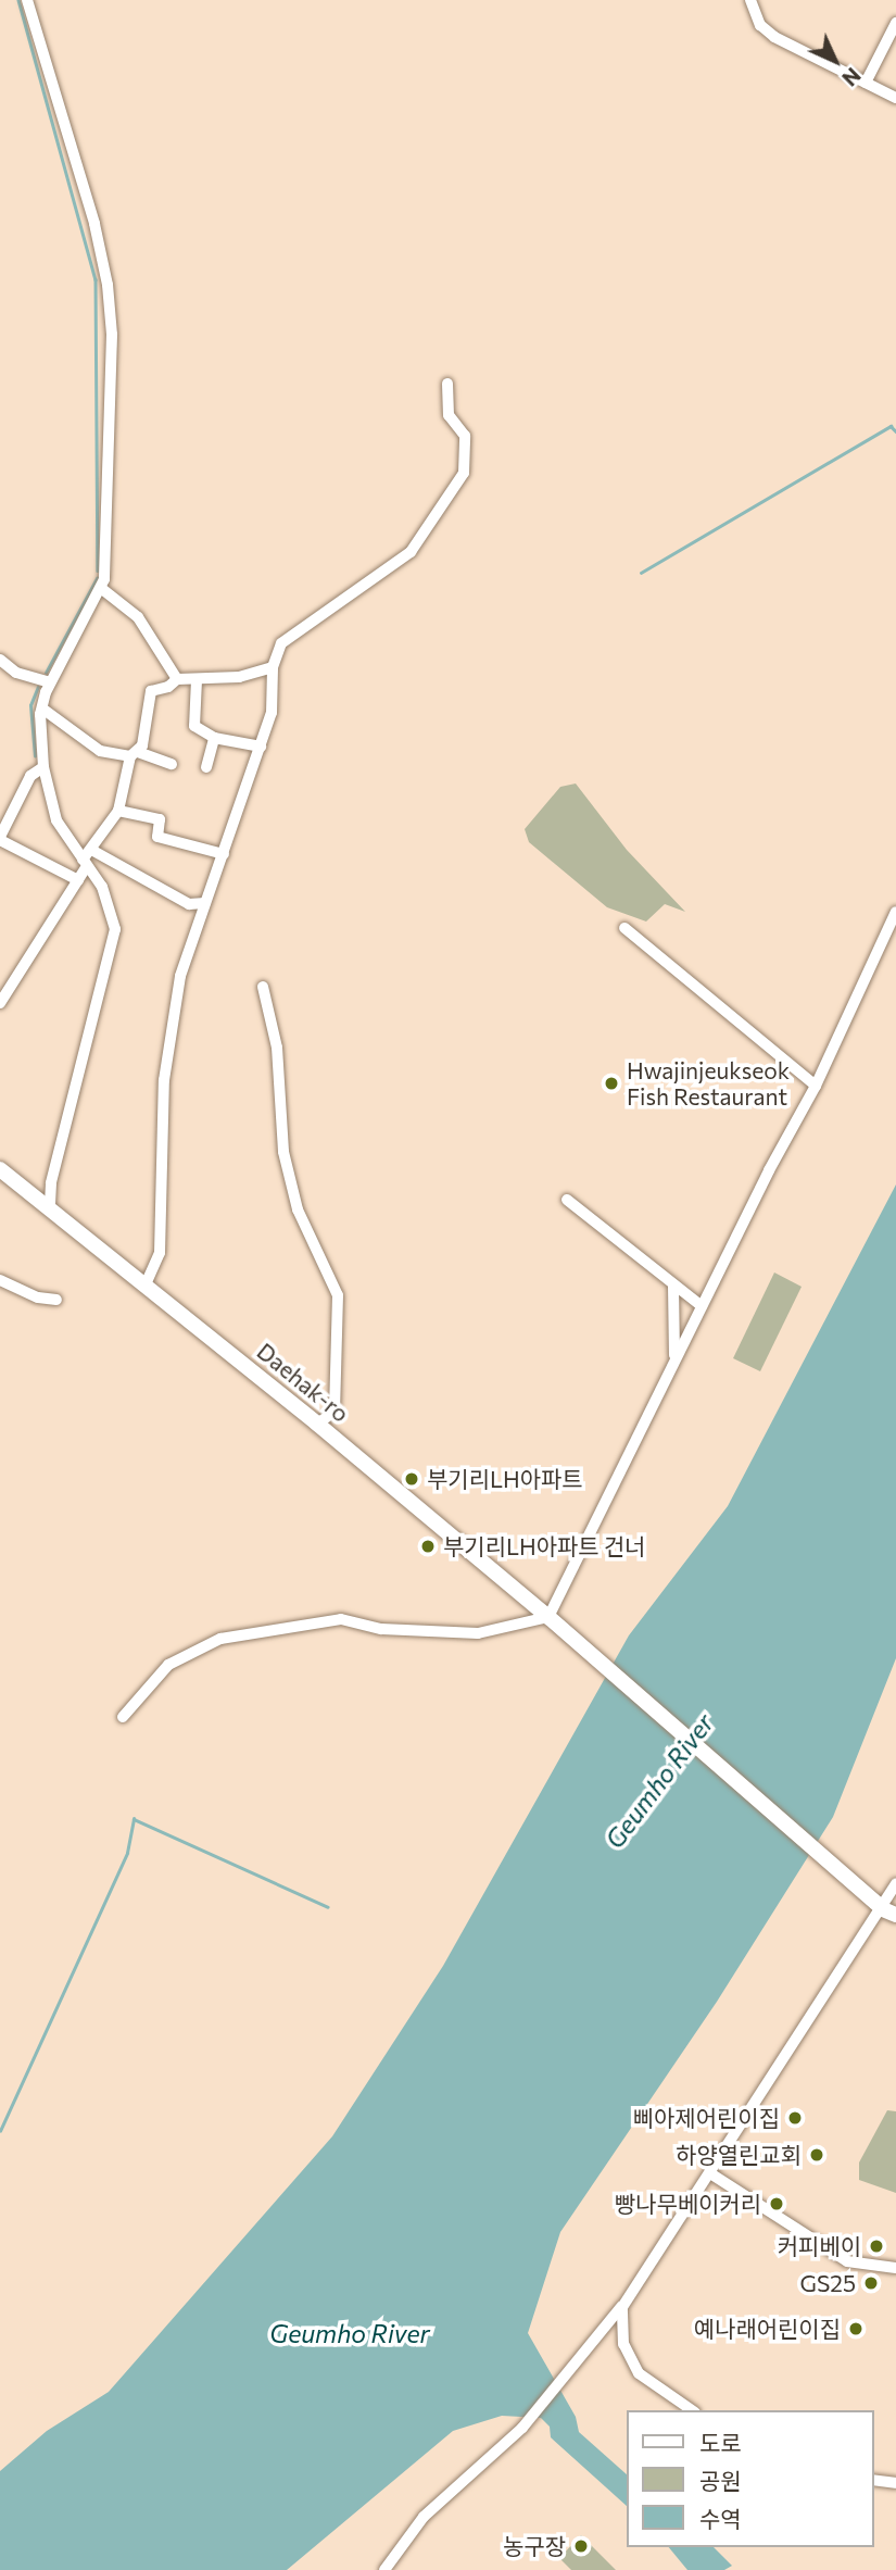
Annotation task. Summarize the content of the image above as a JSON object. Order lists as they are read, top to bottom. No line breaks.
{"streets":{"main road":["Daehak-ro"]},"water":["Geumho River"],"places":["Hwajinjeukseok Fish Restaurant","부기리LH아파트","부기리LH아파트 건너","삐아제어린이집","하양열린교회","빵나무베이커리","커피베이","GS25","예나래어린이집","농구장"],"legend":["도로","공원","수역"],"north":"bottom right"}
